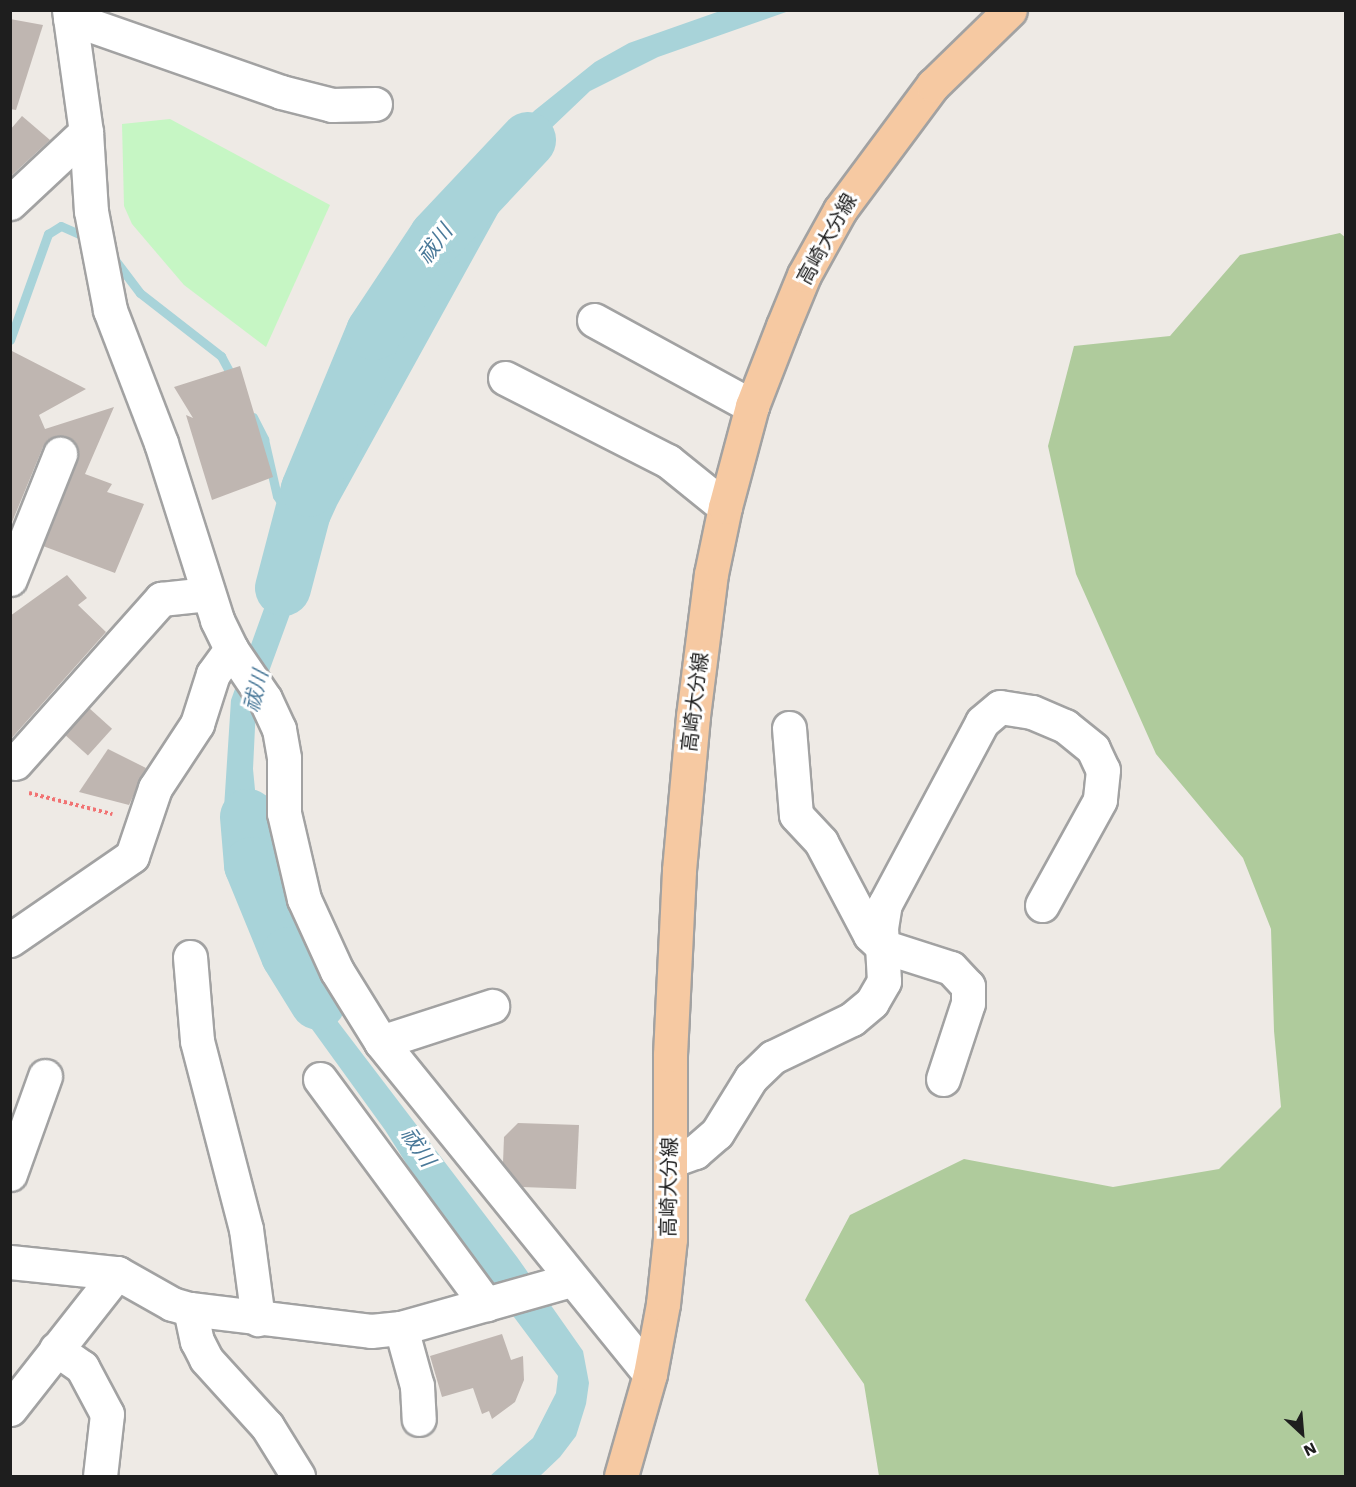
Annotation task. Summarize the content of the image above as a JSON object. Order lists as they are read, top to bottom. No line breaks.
{"streets":{"main road":["高崎大分線"]},"water":["祓川"],"north":"bottom right"}
